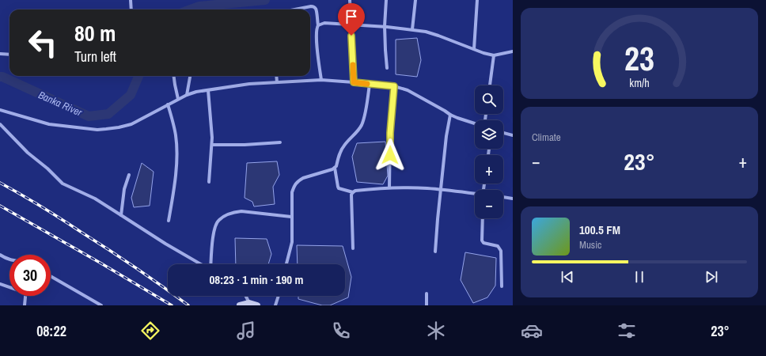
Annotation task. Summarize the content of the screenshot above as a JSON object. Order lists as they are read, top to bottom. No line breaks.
{"water":["Banka River"],"page":{"turn":["80 m","Turn left"],"map_buttons":["+","−"],"tile":"Climate","heat":["−","23°","+"],"song":["100.5 FM","Music"],"limit":"30","trip":"08:23 · 1 min · 190 m","tabs":["08:22","23°"],"gauge":["23","km/h"]}}
